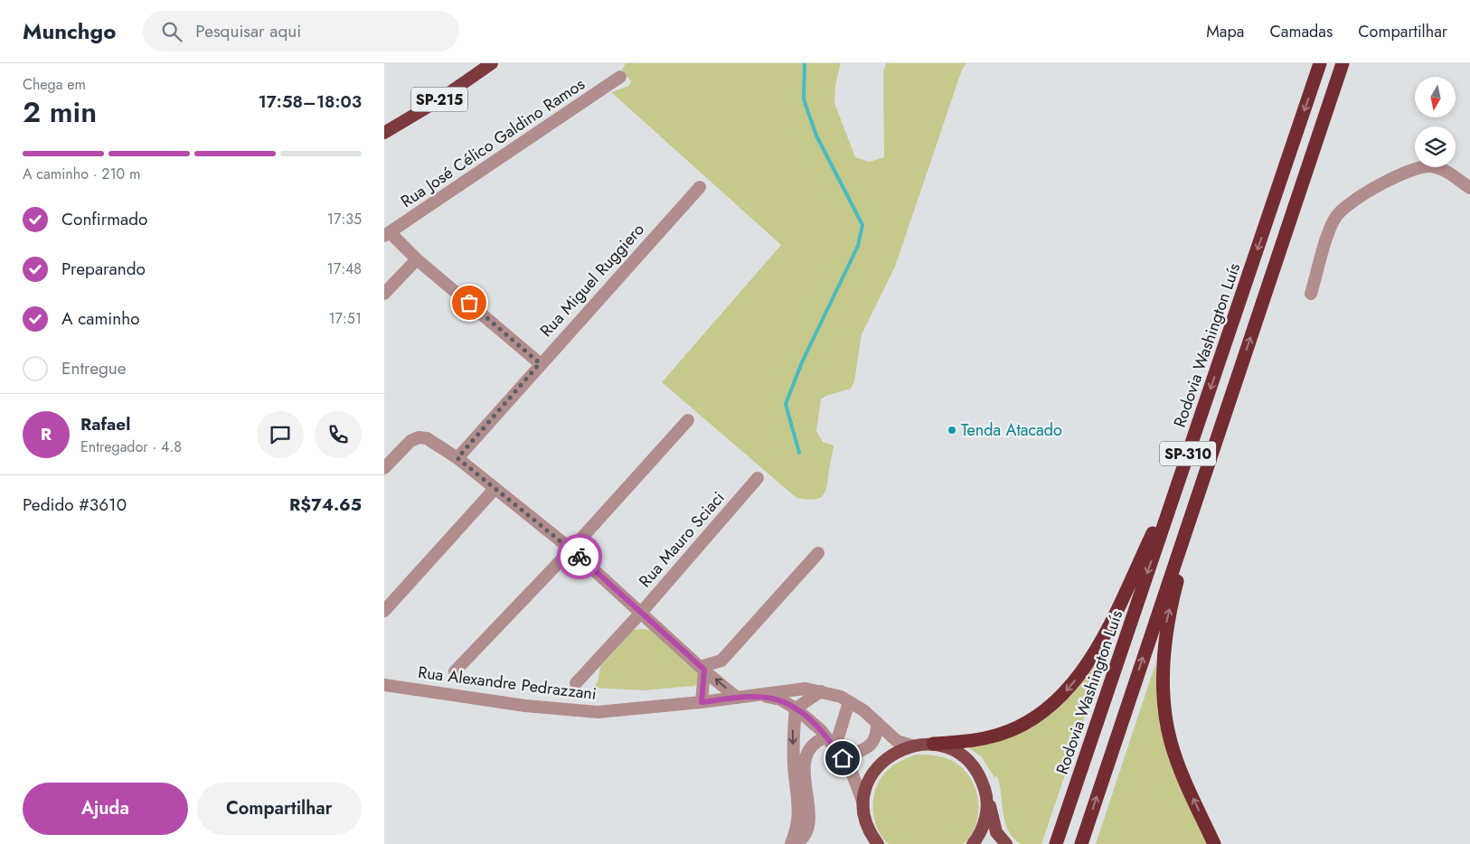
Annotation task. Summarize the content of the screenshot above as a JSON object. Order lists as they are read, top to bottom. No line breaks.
{"streets":{"highway":["SP-215","Rodovia Washington Luís","SP-310"],"street":["Rua José Célico Galdino Ramos","Rua Miguel Ruggiero","Rua Mauro Sciaci","Rua Alexandre Pedrazzani"]},"places":["Tenda Atacado"],"north":"bottom","page":{"header":"Munchgo","search":"Pesquisar aqui","nav":["Mapa","Camadas","Compartilhar"],"heading":["2 min","Chega em","17:58–18:03"],"panel":["Rafael","Entregador · 4.8","Pedido #3610","R$74.65"],"bar":"A caminho · 210 m","list":[["Confirmado","17:35"],["Preparando","17:48"],["A caminho","17:51"],"Entregue"],"round":"R","buttons":["Ajuda","Compartilhar"]}}
